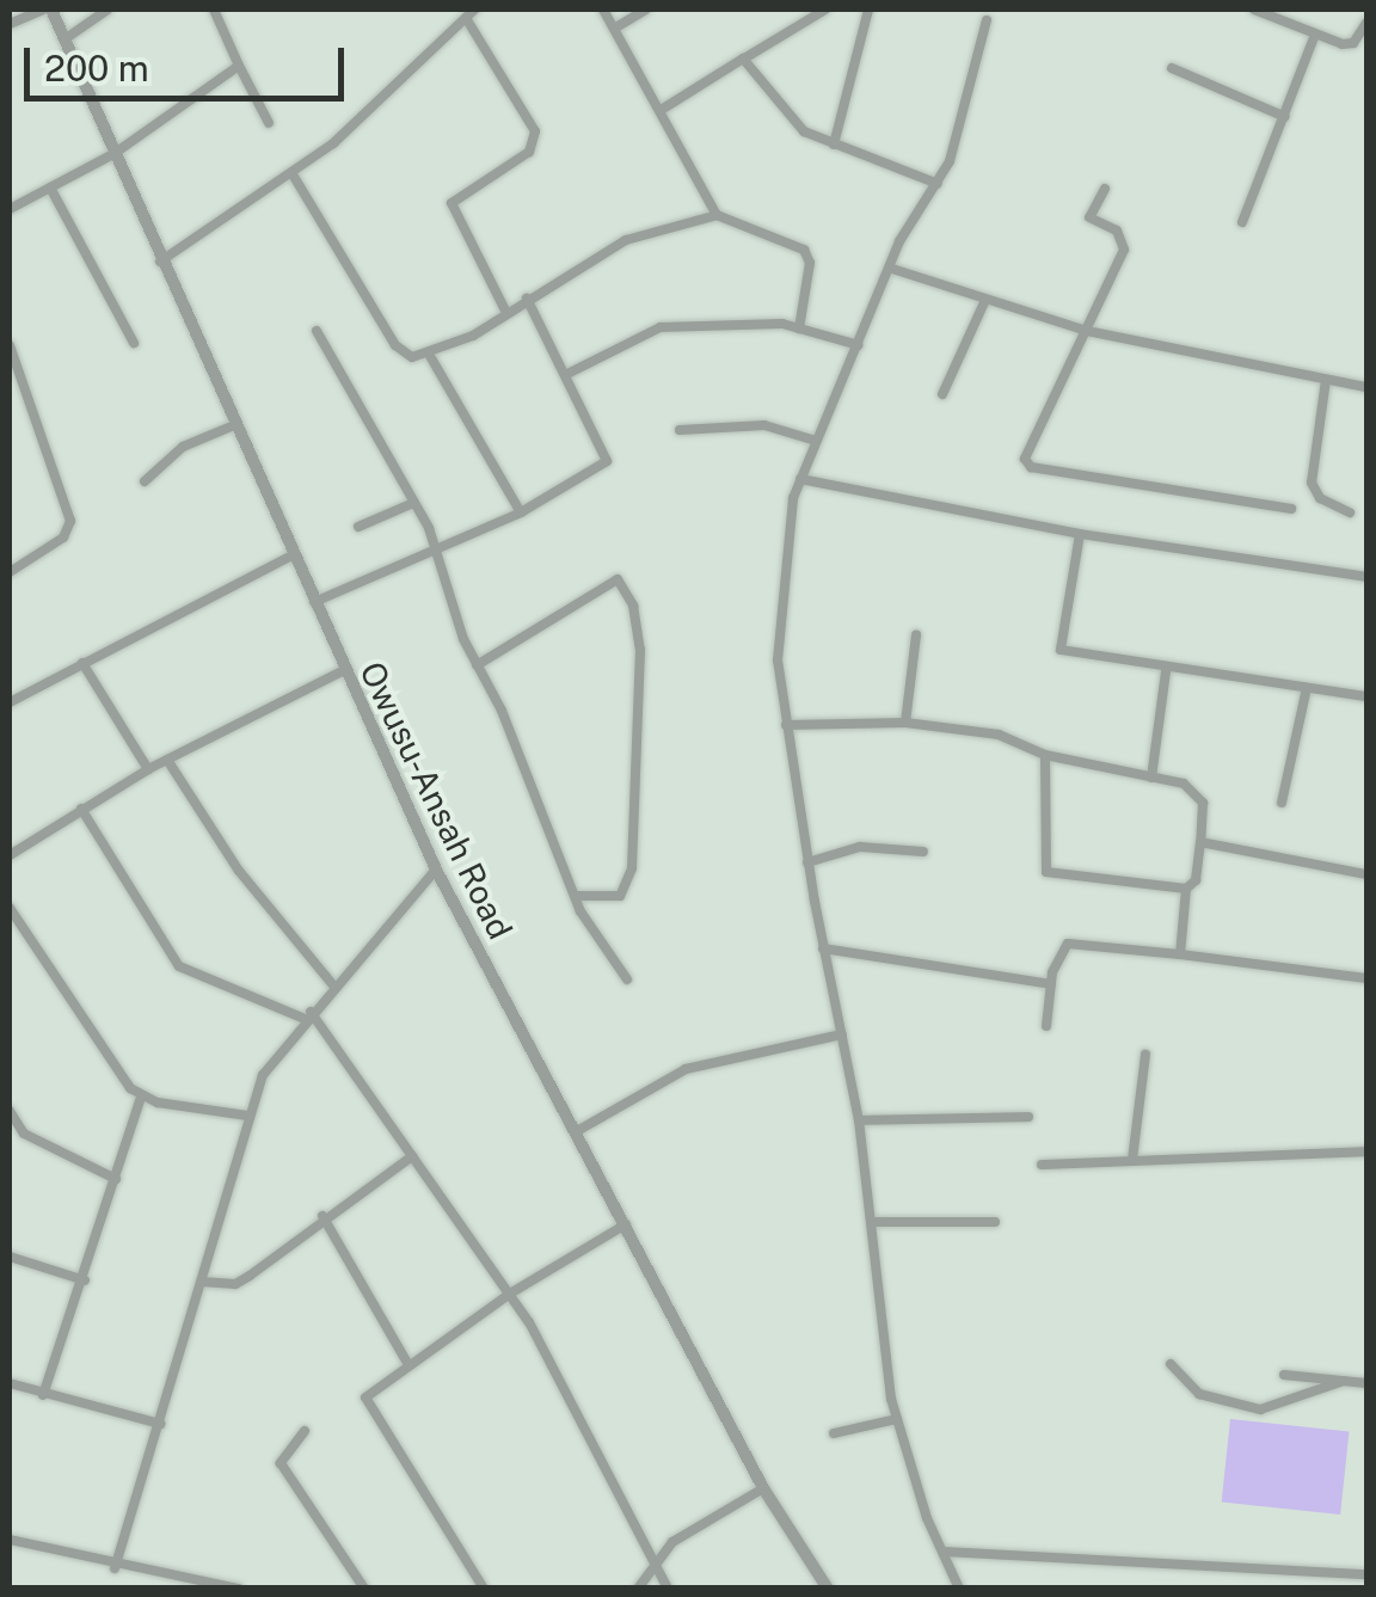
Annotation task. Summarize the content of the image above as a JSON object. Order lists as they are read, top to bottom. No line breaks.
{"streets":{"street":["Owusu-Ansah Road"]},"scale_bar":"200 m"}
